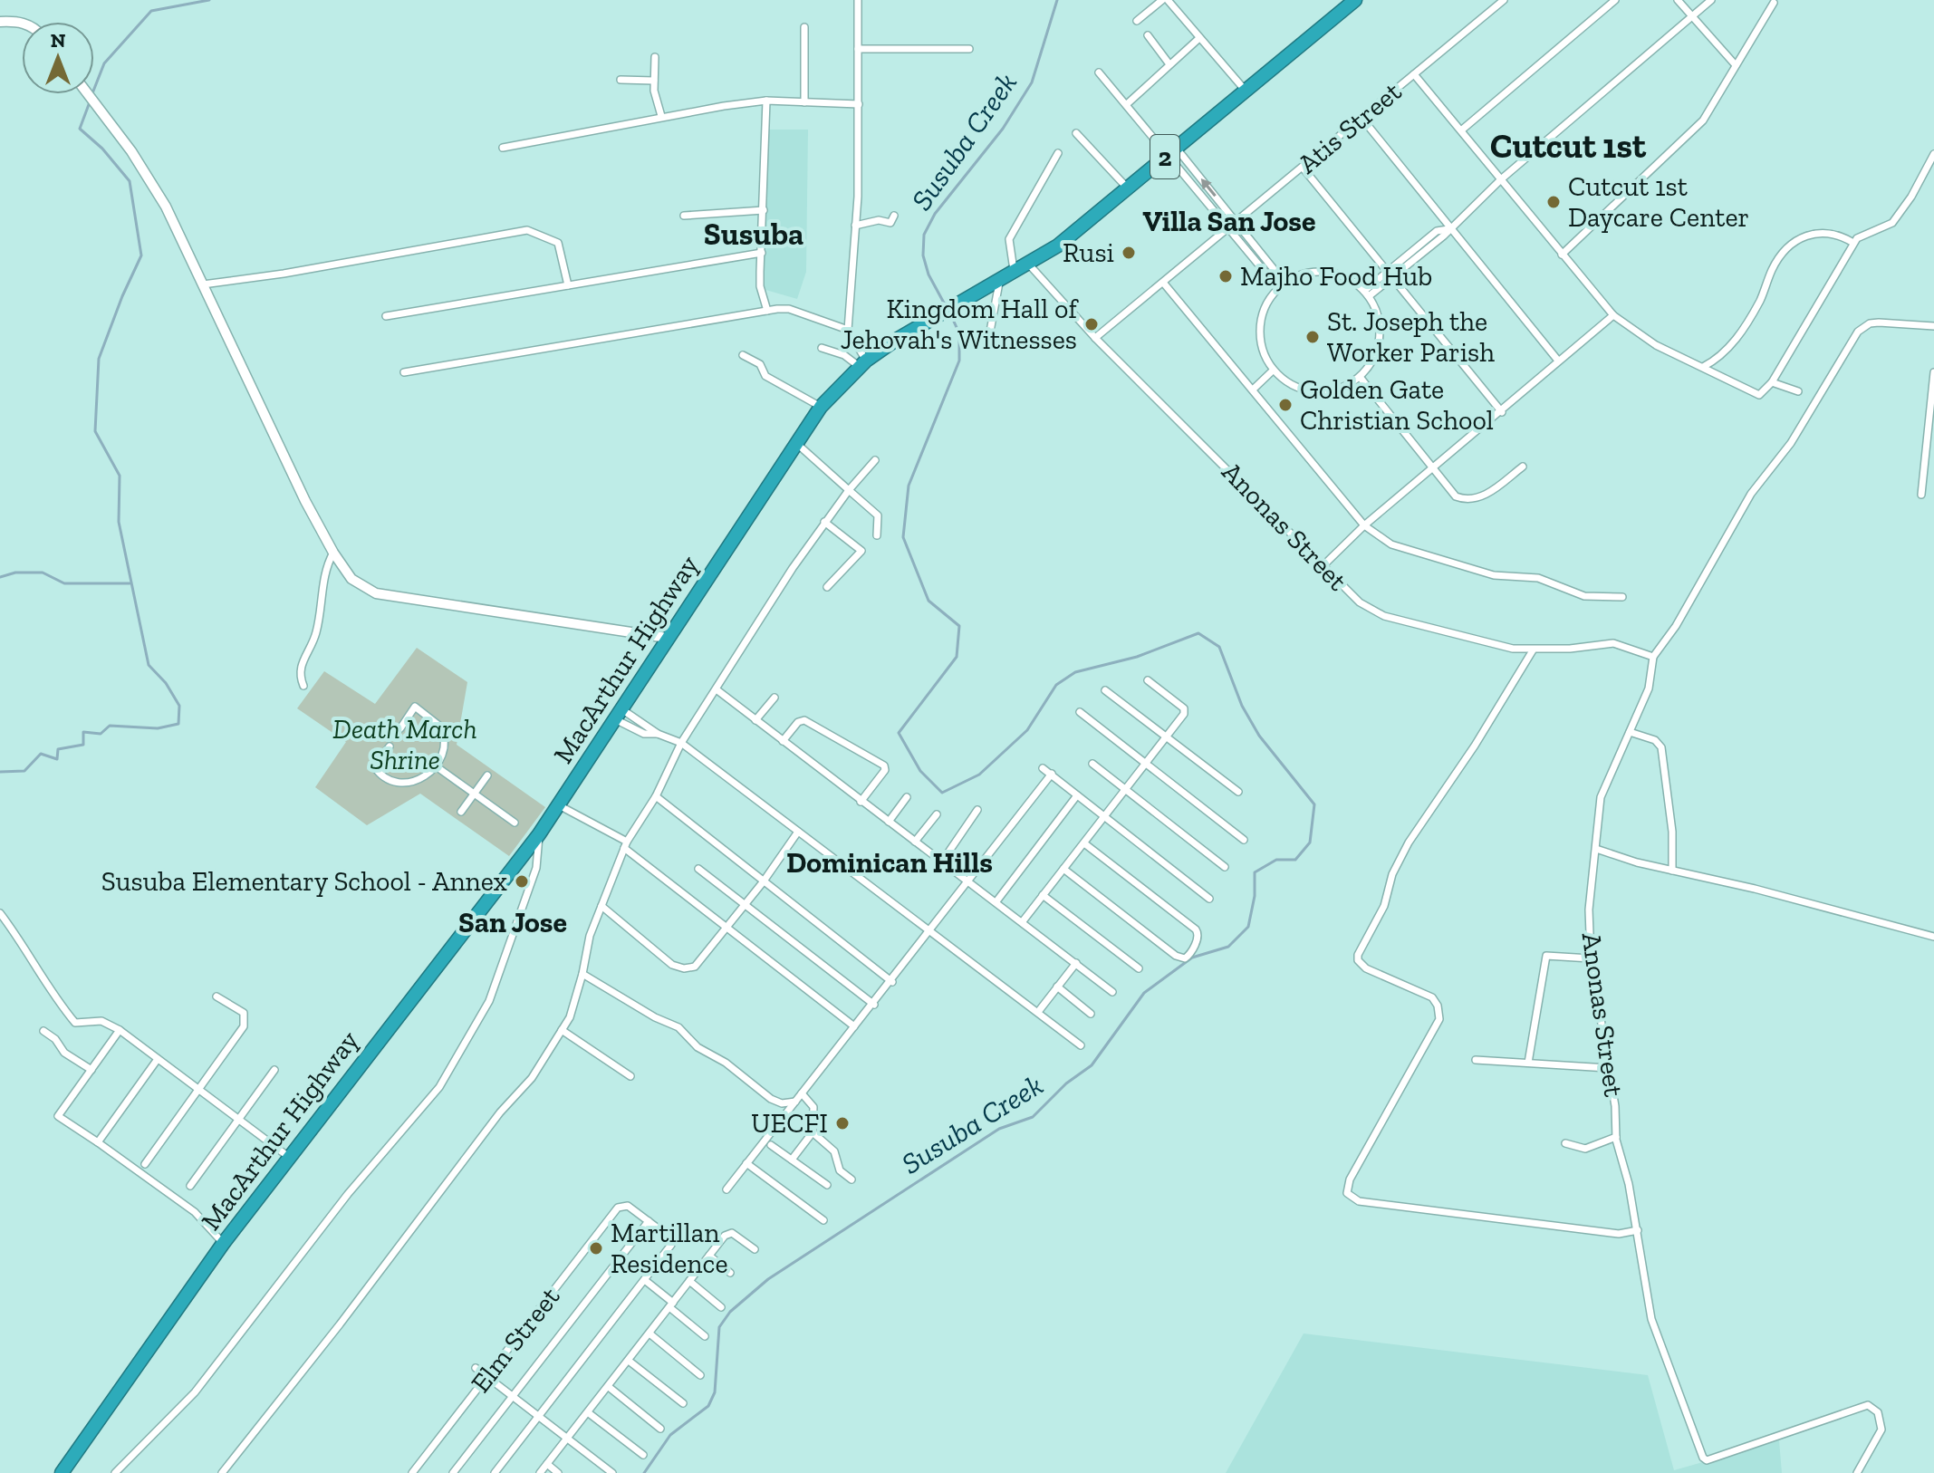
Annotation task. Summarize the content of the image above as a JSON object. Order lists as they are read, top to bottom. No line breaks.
{"streets":{"highway":["2","MacArthur Highway"],"street":["Atis Street","Anonas Street","Elm Street"]},"crossings":[["Atis Street","Anonas Street"],["Anonas Street","MacArthur Highway"]],"districts":["Cutcut 1st","Villa San Jose","Susuba","Dominican Hills","San Jose"],"water":["Susuba Creek"],"parks":["Death March Shrine"],"places":["Cutcut 1st Daycare Center","Rusi","Majho Food Hub","Kingdom Hall of Jehovah's Witnesses","St. Joseph the Worker Parish","Golden Gate Christian School","Susuba Elementary School - Annex","UECFI","Martillan Residence"],"north":"top"}
